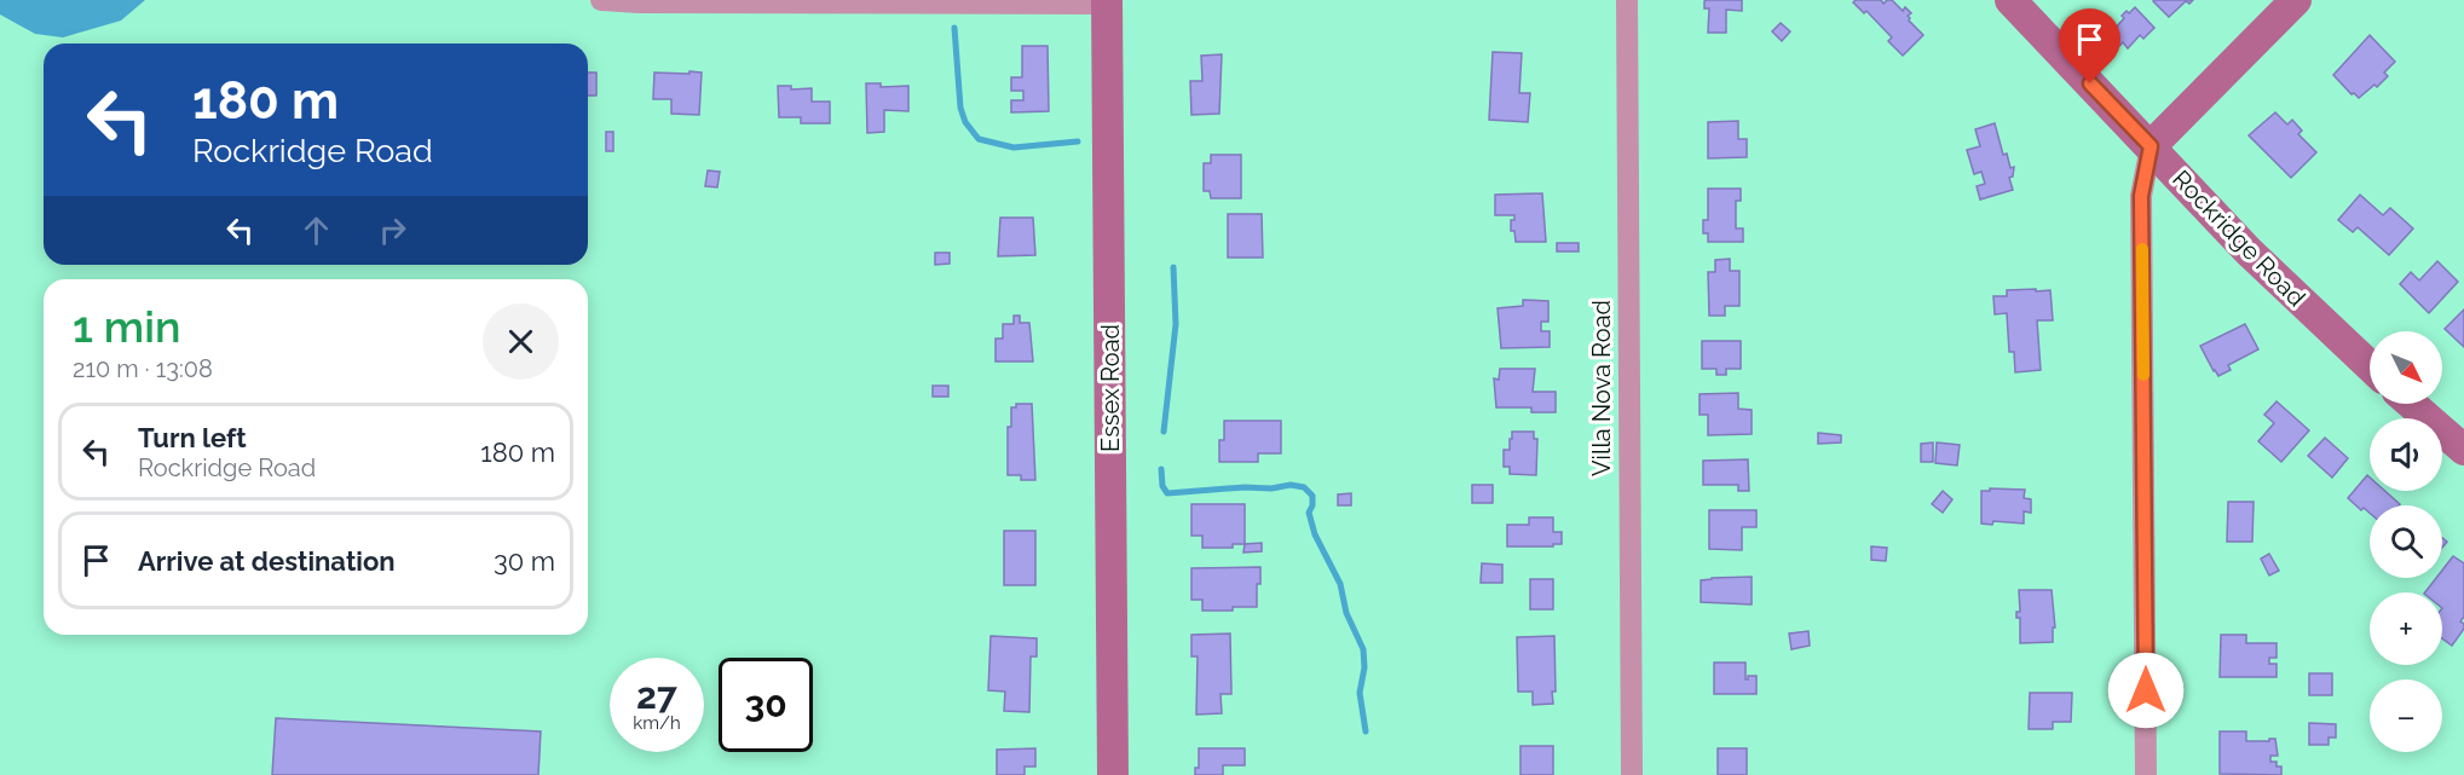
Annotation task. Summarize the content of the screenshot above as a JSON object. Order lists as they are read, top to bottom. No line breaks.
{"streets":{"street":["Rockridge Road","Essex Road","Villa Nova Road"]},"north":"bottom right","page":{"turn":["180 m","Rockridge Road"],"heading":["1 min","210 m · 13:08"],"map_buttons":["+","−"],"list":[{"name":"Turn left","note":"Rockridge Road","value":"180 m"},{"name":"Arrive at destination","value":"30 m"}],"speed":"27 km/h","limit":"30"}}
